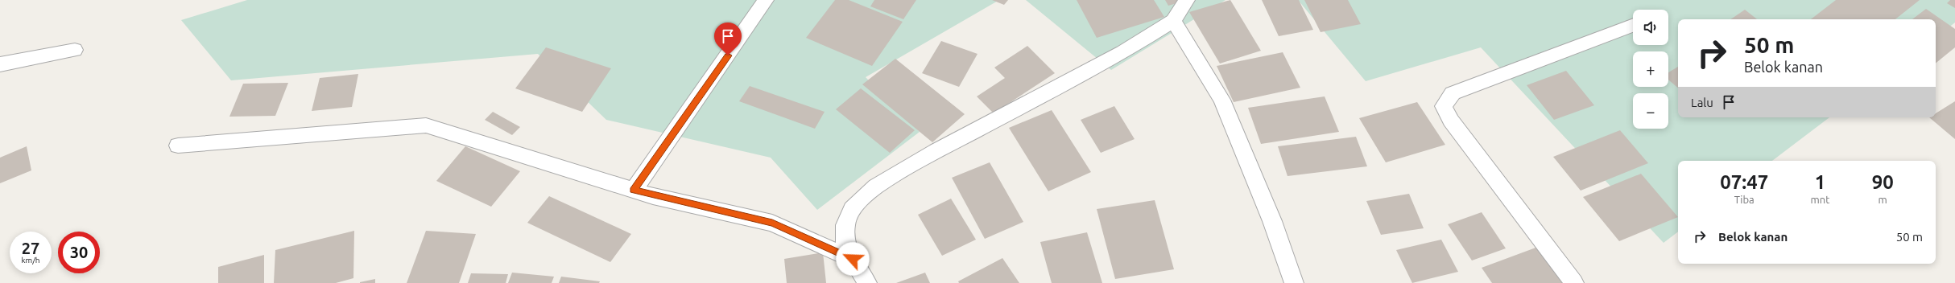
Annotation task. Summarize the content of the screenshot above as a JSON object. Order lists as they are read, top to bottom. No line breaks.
{"page":{"map_buttons":["+","−"],"turn":["50 m","Belok kanan"],"then":"Lalu","eta":["07:47","Tiba","1","mnt","90","m"],"list":[{"name":"Belok kanan","value":"50 m"}],"speed":"27 km/h","limit":"30"}}
